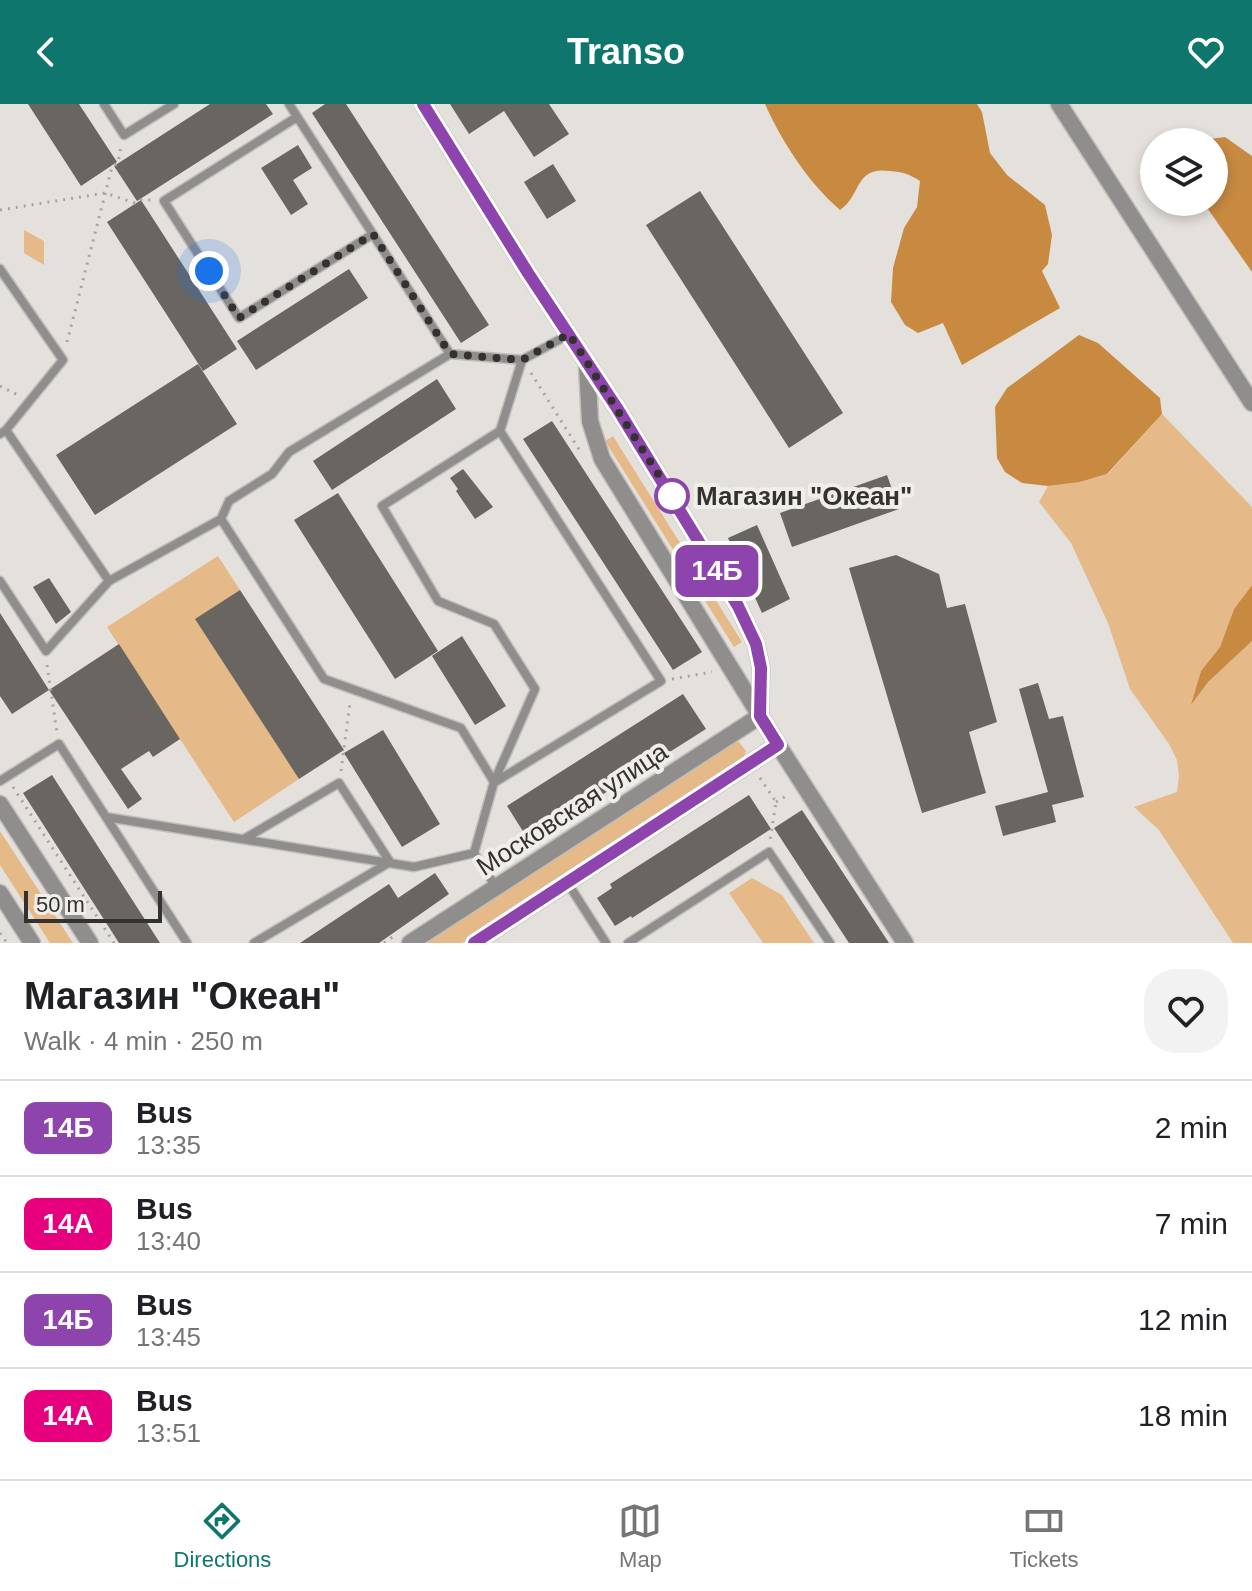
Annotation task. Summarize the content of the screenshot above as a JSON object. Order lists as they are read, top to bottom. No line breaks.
{"streets":{"street":["Московская улица"]},"places":["Магазин \"Океан\""],"lines":["bus line 14Б"],"scale_bar":"50 m","page":{"header":"Transo","on_map":"14Б","scale":"50 m","heading":["Магазин \"Океан\"","Walk · 4 min · 250 m"],"list":[{"mark":"14Б","name":"Bus","note":"13:35","value":"2 min"},{"mark":"14А","name":"Bus","note":"13:40","value":"7 min"},{"mark":"14Б","name":"Bus","note":"13:45","value":"12 min"},{"mark":"14А","name":"Bus","note":"13:51","value":"18 min"}],"tabs":["Directions","Map","Tickets"]}}
